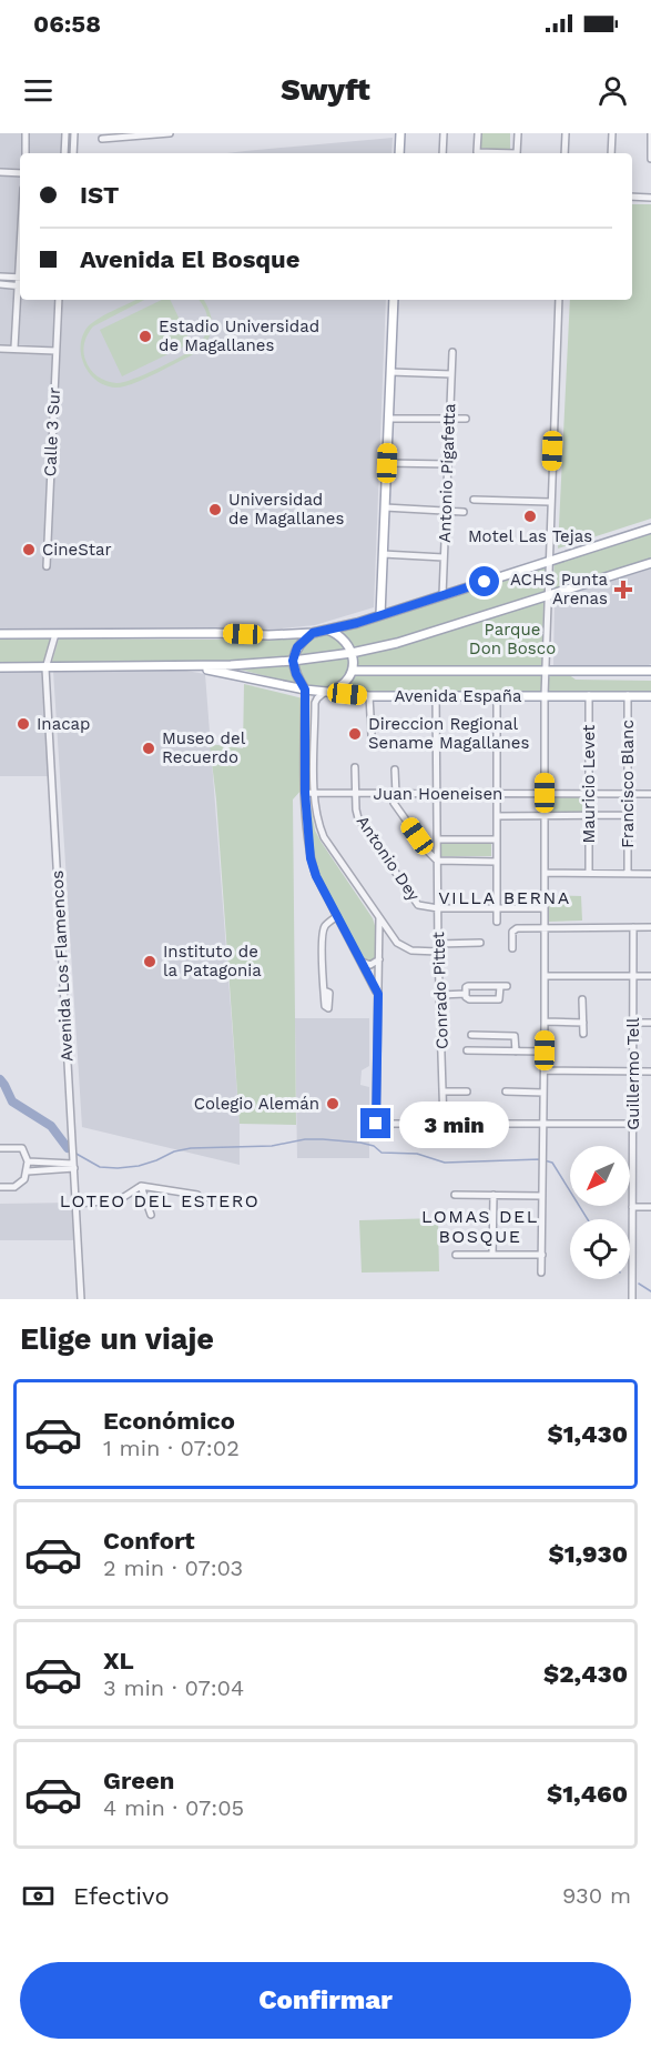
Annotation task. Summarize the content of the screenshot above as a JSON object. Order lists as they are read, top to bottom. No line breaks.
{"streets":{"main road":["Avenida España"],"street":["Calle 3 Sur","Antonio Pigafetta","Mauricio Levet","Francisco Blanc","Juan Hoeneisen","Antonio Dey","Avenida Los Flamencos","Conrado Pittet","Guillermo Tell"]},"crossings":[["Avenida España","Mauricio Levet"],["Avenida España","Francisco Blanc"],["Avenida España","Conrado Pittet"],["Mauricio Levet","Juan Hoeneisen"],["Francisco Blanc","Juan Hoeneisen"],["Juan Hoeneisen","Antonio Dey"],["Juan Hoeneisen","Conrado Pittet"],["Antonio Dey","Conrado Pittet"]],"districts":["VILLA BERNA","LOTEO DEL ESTERO","LOMAS DEL BOSQUE"],"parks":["Parque Don Bosco"],"places":{"other":["Estadio Universidad de Magallanes","Universidad de Magallanes","Motel Las Tejas","CineStar","Inacap","Direccion Regional Sename Magallanes","Museo del Recuerdo","Instituto de la Patagonia","Colegio Alemán"],"health":["ACHS Punta Arenas"]},"north":"bottom left","page":{"status":"06:58","header":"Swyft","banner":["IST","Avenida El Bosque"],"bubble":"3 min","heading":"Elige un viaje","list":[{"name":"Económico","note":"1 min · 07:02","value":"$1,430"},{"name":"Confort","note":"2 min · 07:03","value":"$1,930"},{"name":"XL","note":"3 min · 07:04","value":"$2,430"},{"name":"Green","note":"4 min · 07:05","value":"$1,460"}],"pay":["Efectivo","930 m"],"buttons":"Confirmar"}}
